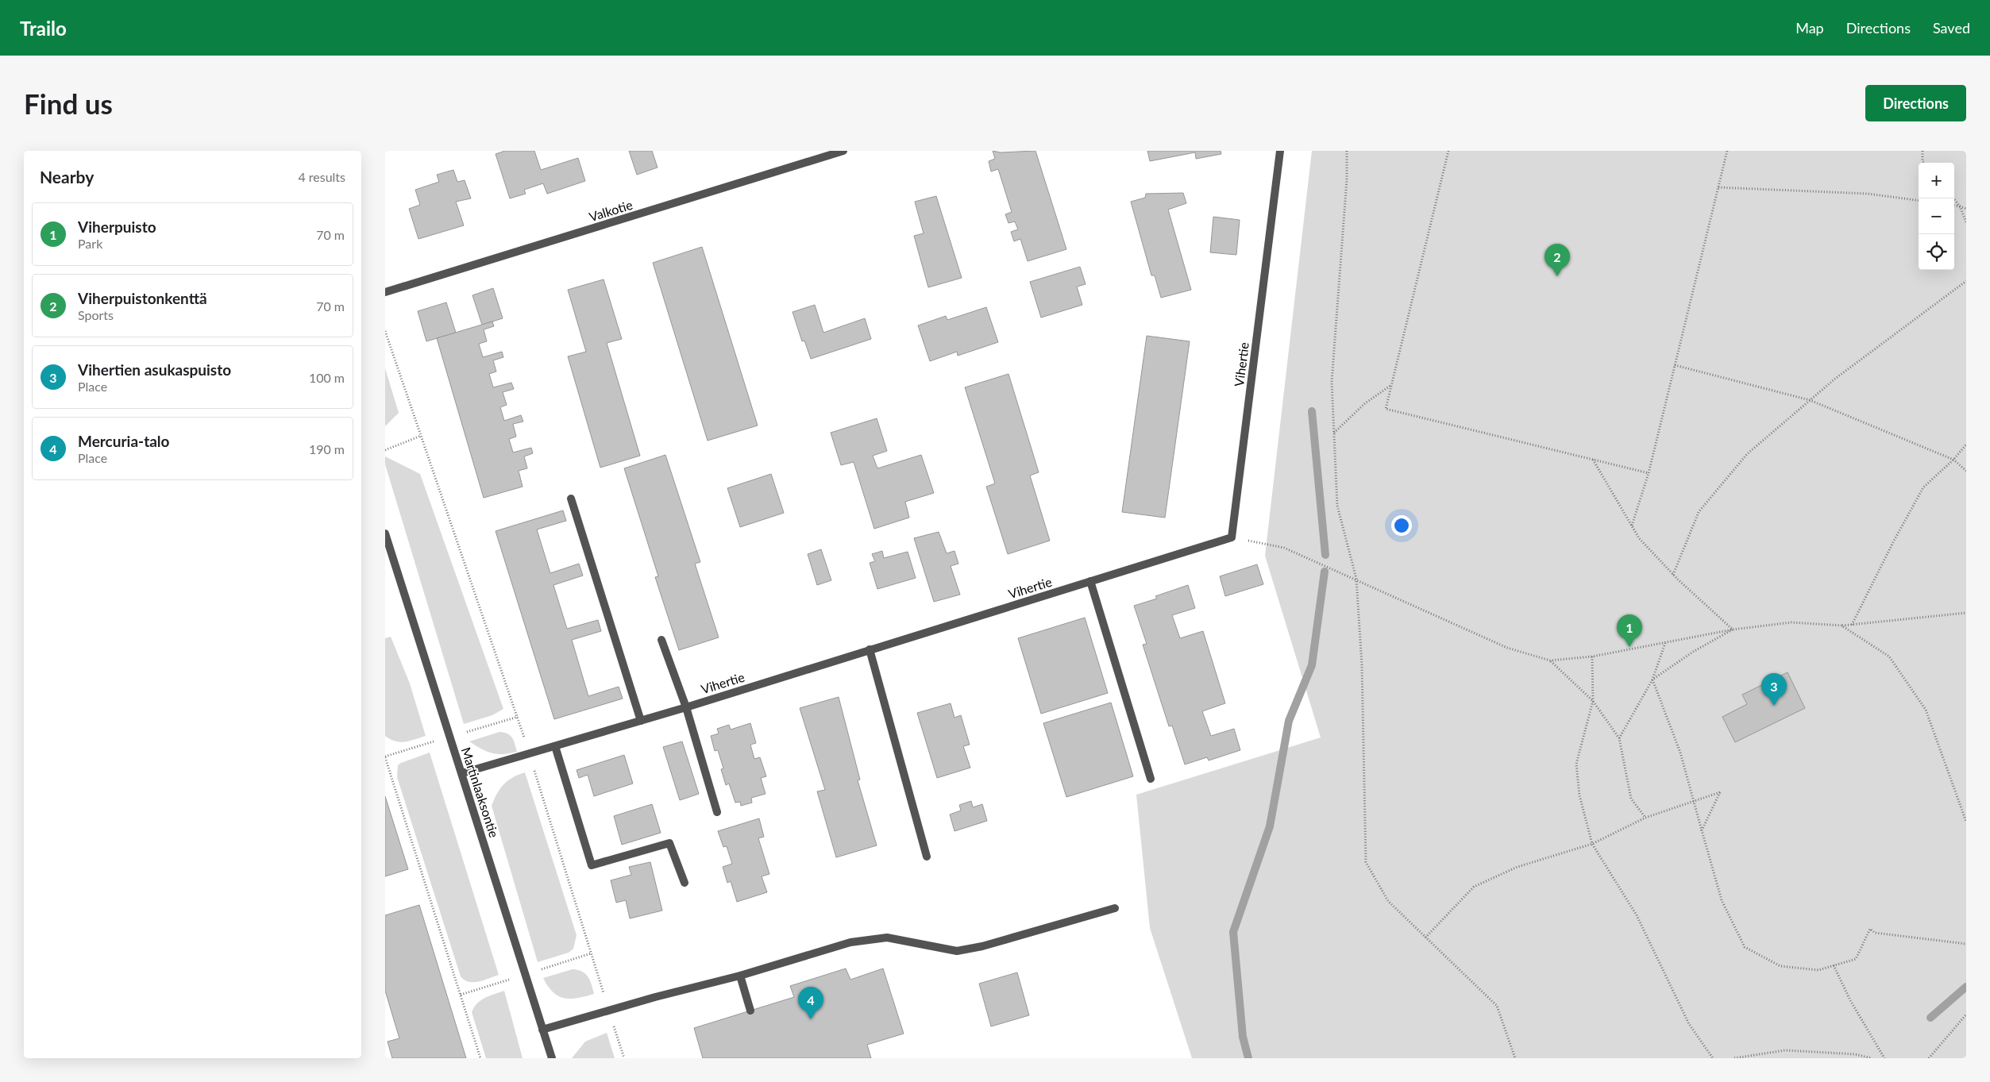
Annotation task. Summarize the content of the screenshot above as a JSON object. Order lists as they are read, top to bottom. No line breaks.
{"streets":{"street":["Valkotie","Vihertie","Martinlaaksontie"]},"crossings":[["Vihertie","Martinlaaksontie"]],"page":{"header":"Trailo","nav":["Map","Directions","Saved"],"buttons":"Directions","title":"Find us","heading":["Nearby","4 results"],"map_buttons":["+","−"],"list":[{"mark":"1","name":"Viherpuisto","note":"Park","value":"70 m"},{"mark":"2","name":"Viherpuistonkenttä","note":"Sports","value":"70 m"},{"mark":"3","name":"Vihertien asukaspuisto","note":"Place","value":"100 m"},{"mark":"4","name":"Mercuria-talo","note":"Place","value":"190 m"}],"pins":["2","1","3","4"]}}
